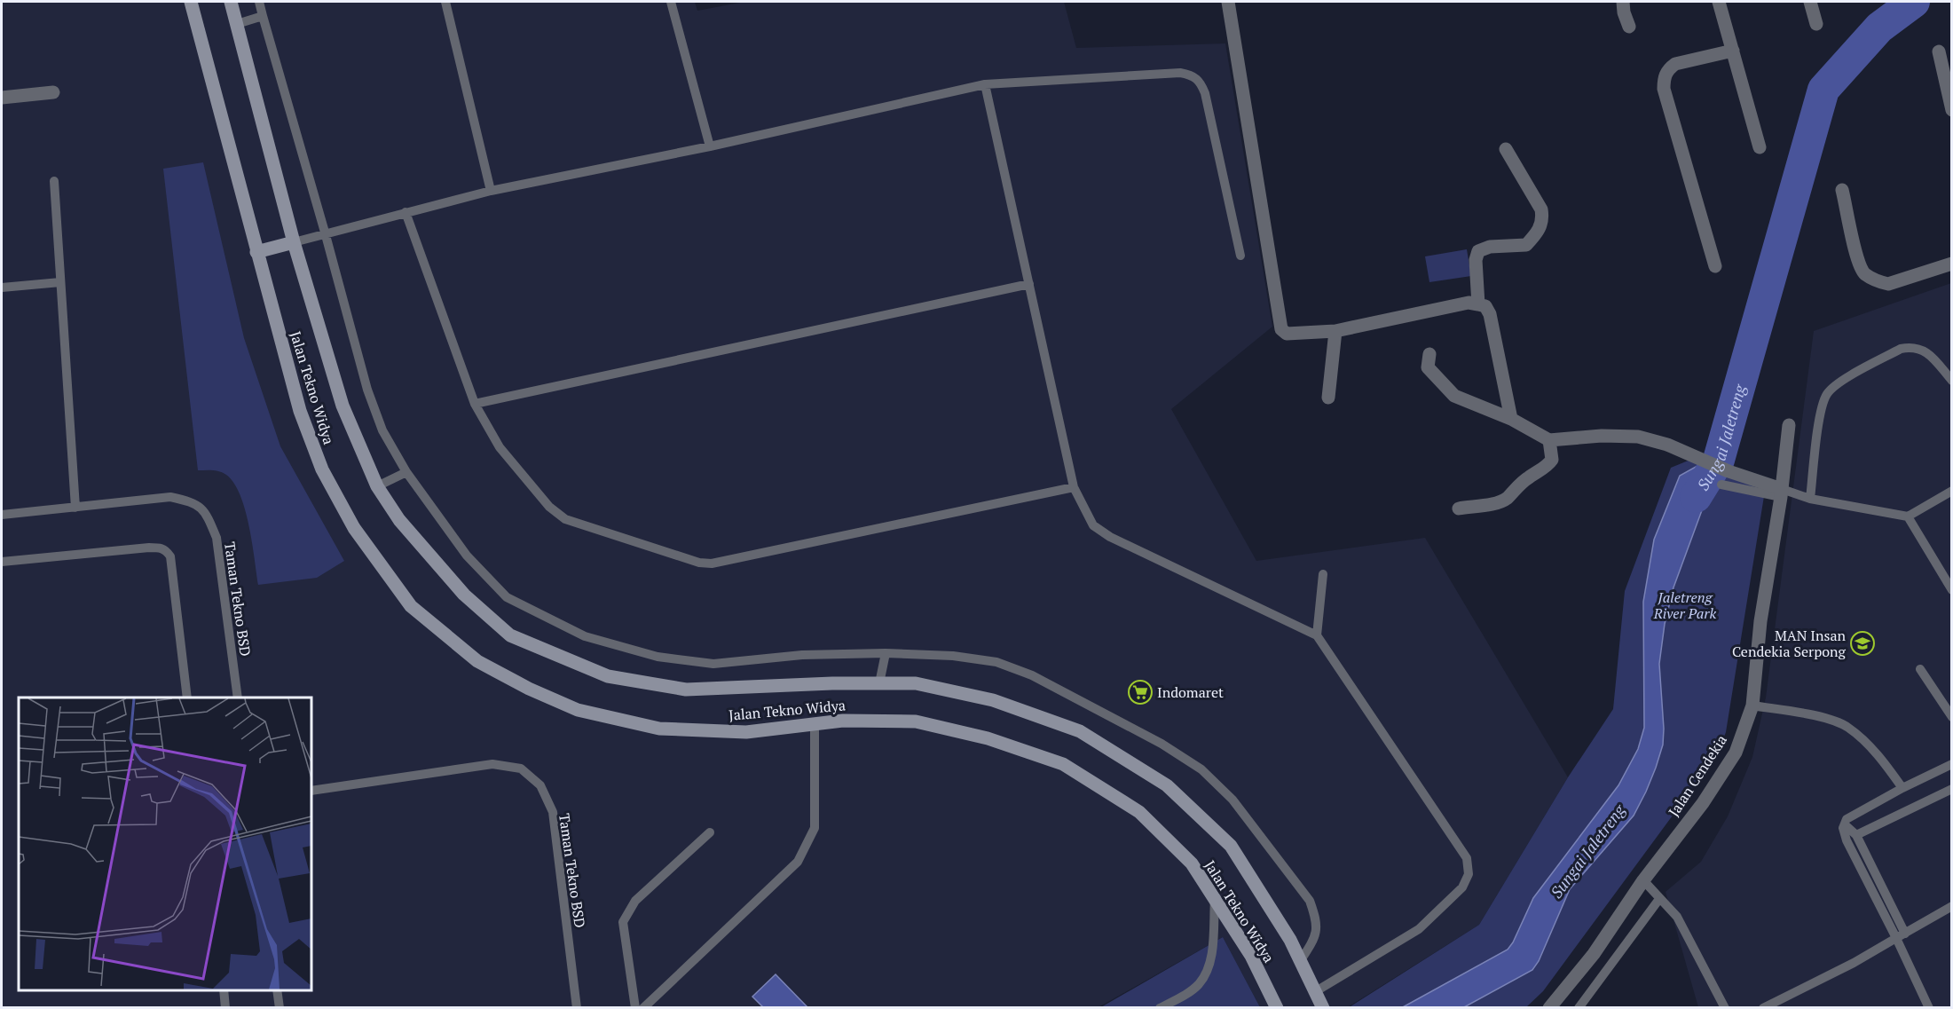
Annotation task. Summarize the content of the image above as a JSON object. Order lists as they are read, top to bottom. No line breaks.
{"streets":{"main road":["Jalan Tekno Widya"],"street":["Jalan Cendekia"],"lane":["Taman Tekno BSD"]},"water":["Sungai Jaletreng"],"parks":["Jaletreng River Park"],"places":{"school or university":["MAN Insan Cendekia Serpong"],"supermarket":["Indomaret"]}}
